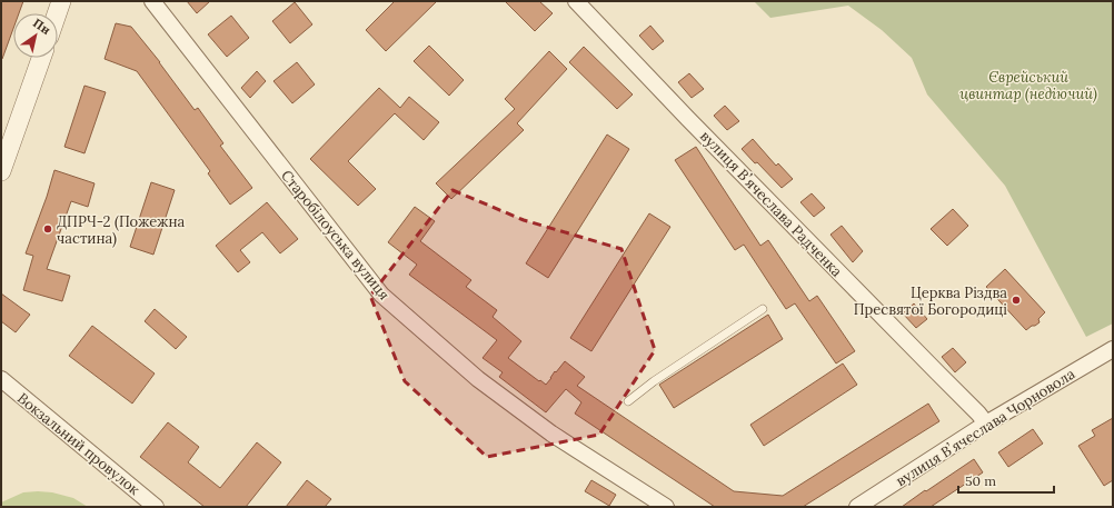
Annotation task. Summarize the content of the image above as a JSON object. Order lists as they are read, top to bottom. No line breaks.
{"streets":{"street":["вулиця Вʼячеслава Радченка","Старобілоуська вулиця","вулиця Вʼячеслава Чорновола","Вокзальний провулок"]},"crossings":[["вулиця Вʼячеслава Радченка","вулиця Вʼячеслава Чорновола"]],"parks":["Єврейський цвинтар (недіючий)"],"places":["ДПРЧ-2 (Пожежна частина)","Церква Різдва Пресвятої Богородиці"],"scale_bar":"50 m","north":"top right"}
